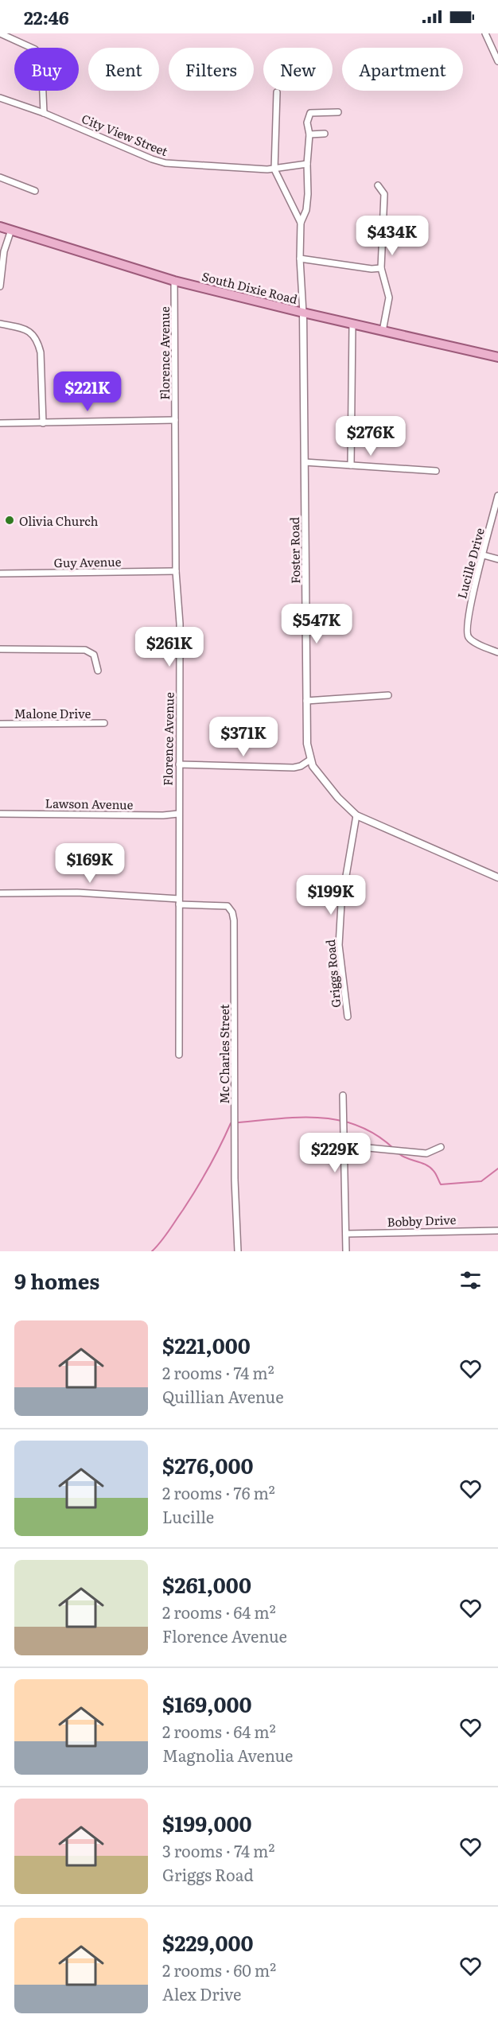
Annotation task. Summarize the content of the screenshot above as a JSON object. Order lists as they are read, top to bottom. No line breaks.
{"streets":{"main road":["South Dixie Road"],"street":["City View Street","Florence Avenue","Foster Road","Guy Avenue","Lucille Drive","Malone Drive","Lawson Avenue","Griggs Road","Mc Charles Street","Bobby Drive"]},"crossings":[["South Dixie Road","Florence Avenue"],["South Dixie Road","Foster Road"],["Florence Avenue","Guy Avenue"],["Florence Avenue","Lawson Avenue"],["Florence Avenue","Mc Charles Street"],["Foster Road","Griggs Road"]],"places":["Olivia Church"],"page":{"status":"22:46","chip":["Buy","Rent","Filters","New","Apartment"],"price":["$434K","$221K","$276K","$547K","$261K","$371K","$169K","$199K","$229K"],"heading":"9 homes","list":[{"name":"$221,000","note":"2 rooms · 74 m² · Quillian Avenue"},{"name":"$276,000","note":"2 rooms · 76 m² · Lucille"},{"name":"$261,000","note":"2 rooms · 64 m² · Florence Avenue"},{"name":"$169,000","note":"2 rooms · 64 m² · Magnolia Avenue"},{"name":"$199,000","note":"3 rooms · 74 m² · Griggs Road"},{"name":"$229,000","note":"2 rooms · 60 m² · Alex Drive"}]}}
